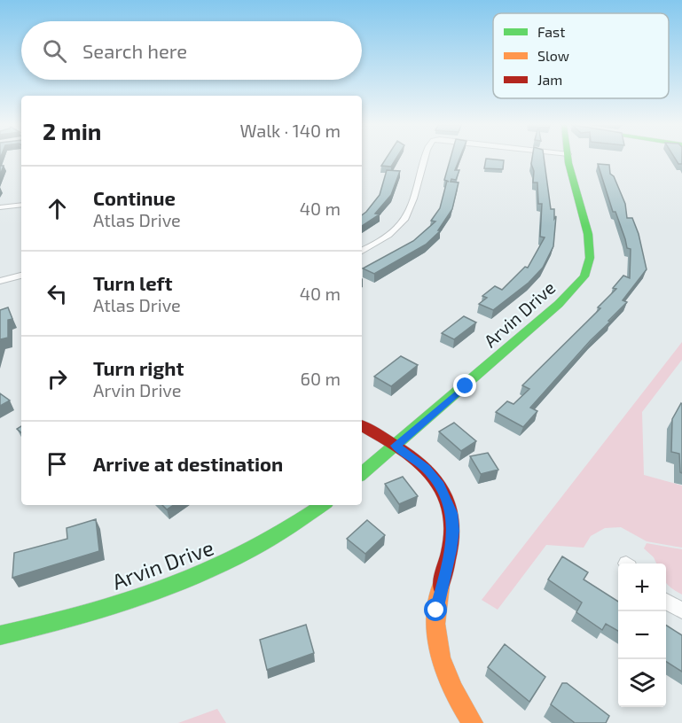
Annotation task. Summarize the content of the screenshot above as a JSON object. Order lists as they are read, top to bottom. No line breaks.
{"streets":{"street":["Arvin Drive"]},"legend":["Fast","Slow","Jam"],"page":{"search":"Search here","heading":["2 min","Walk · 140 m"],"list":[["Continue","Atlas Drive","40 m"],["Turn left","Atlas Drive","40 m"],["Turn right","Arvin Drive","60 m"],"Arrive at destination"],"map_buttons":["+","−"]}}
